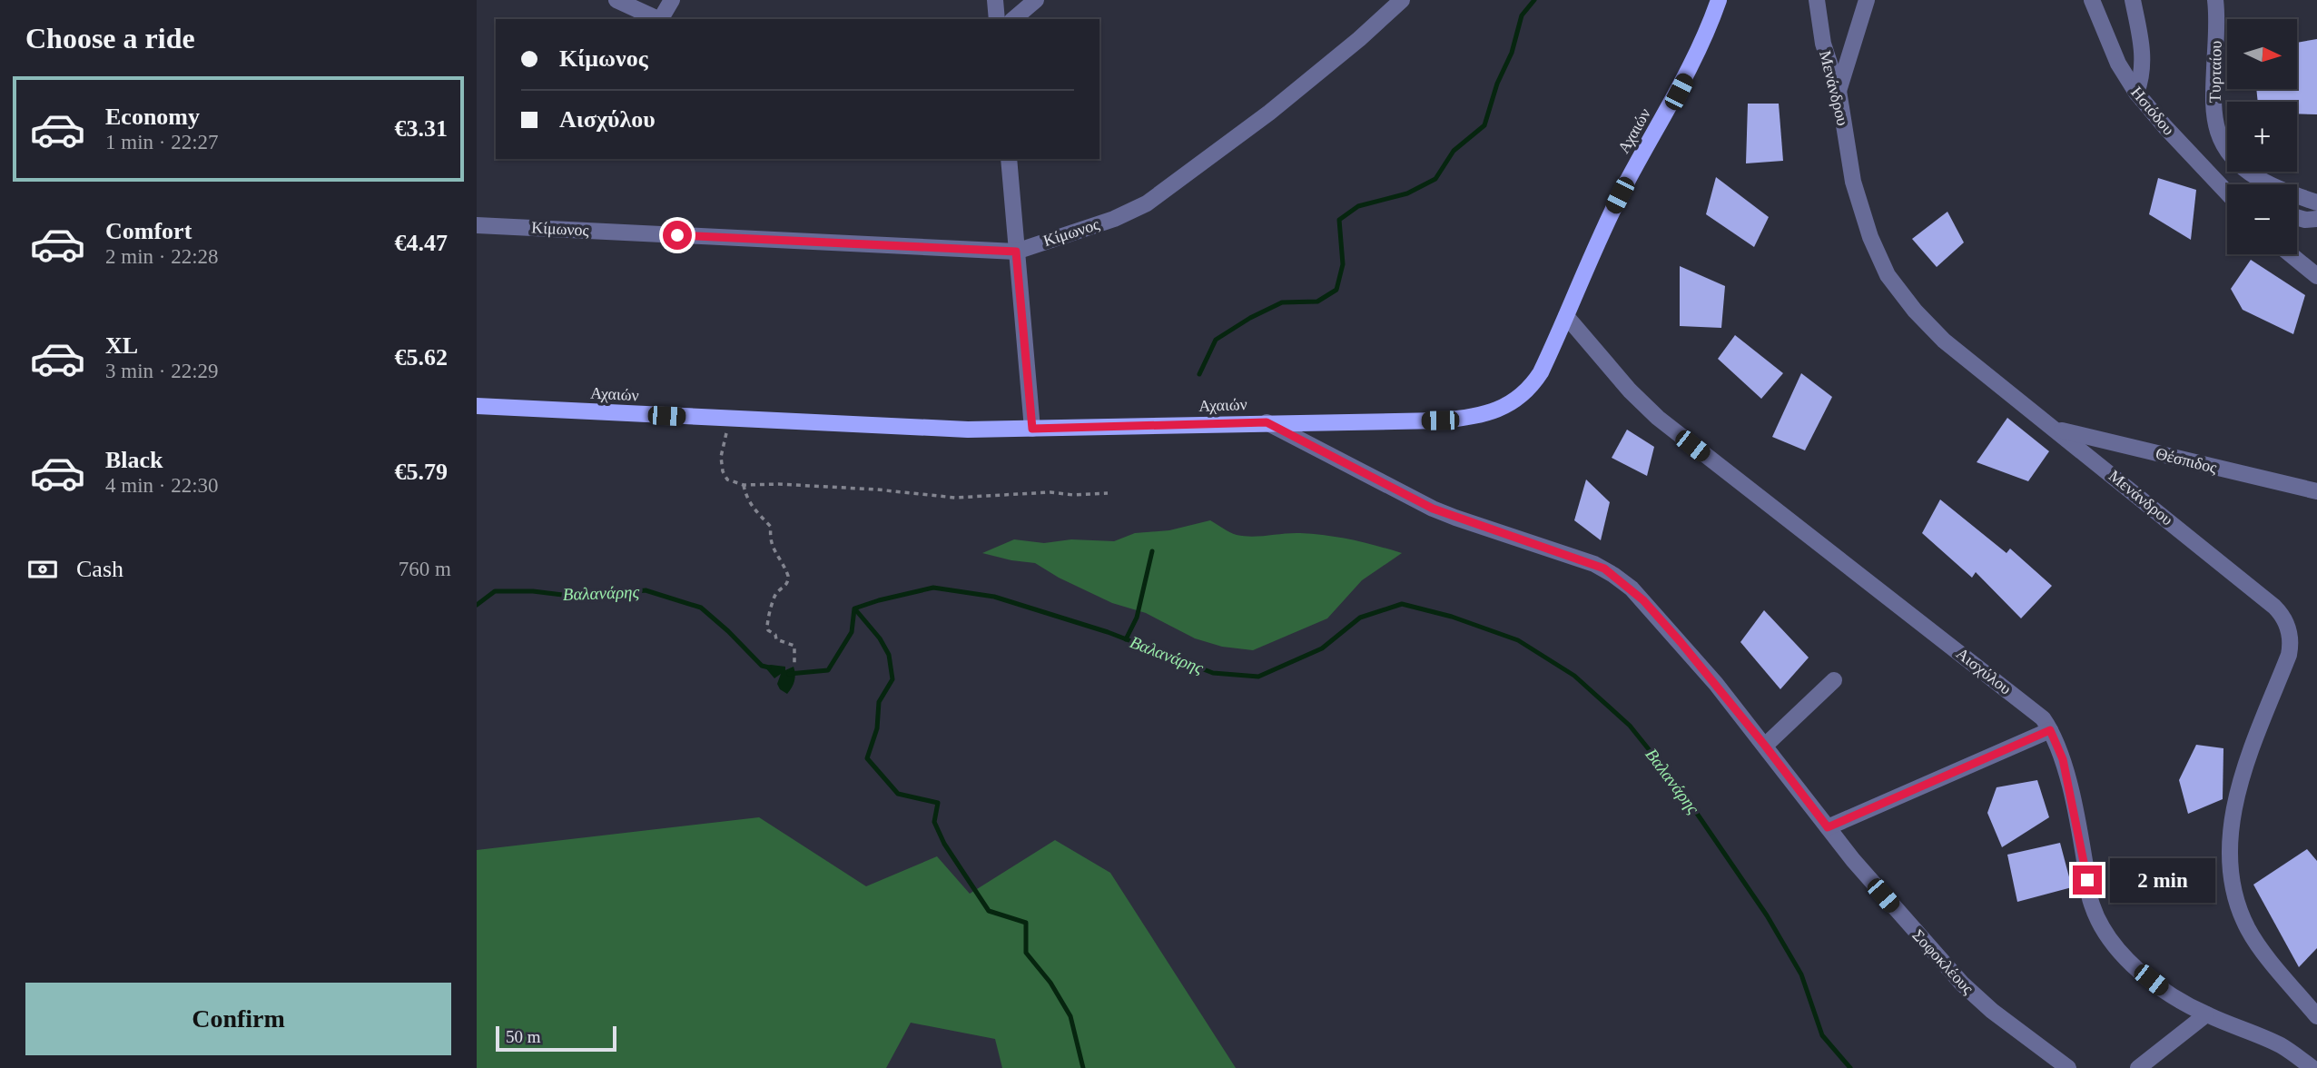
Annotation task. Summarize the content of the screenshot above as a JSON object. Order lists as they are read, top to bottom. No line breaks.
{"streets":{"main road":["Αχαιών"],"street":["Τυρταίου","Μενάνδρου","Ησιόδου","Κίμωνος","Θέσπιδος","Αισχύλου","Σοφοκλέους"]},"crossings":[["Μενάνδρου","Θέσπιδος"],["Αχαιών","Αισχύλου"],["Αχαιών","Σοφοκλέους"]],"water":["Βαλανάρης"],"scale_bar":"50 m","north":"right","page":{"heading":"Choose a ride","map_buttons":["+","−"],"banner":["Κίμωνος","Αισχύλου"],"list":[{"name":"Economy","note":"1 min · 22:27","value":"€3.31"},{"name":"Comfort","note":"2 min · 22:28","value":"€4.47"},{"name":"XL","note":"3 min · 22:29","value":"€5.62"},{"name":"Black","note":"4 min · 22:30","value":"€5.79"}],"pay":["Cash","760 m"],"bubble":"2 min","buttons":"Confirm","scale":"50 m"}}
